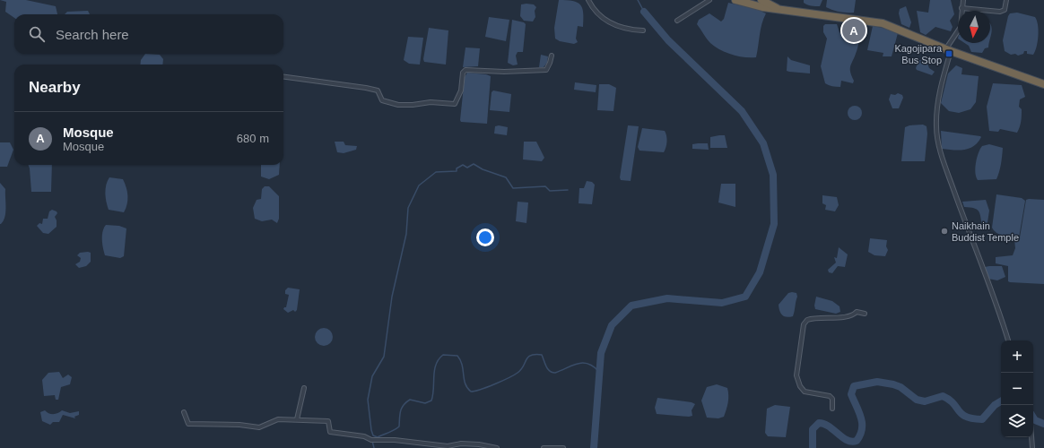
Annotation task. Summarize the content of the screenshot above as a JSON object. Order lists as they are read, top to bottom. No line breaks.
{"places":{"transit":["Kagojipara Bus Stop"],"other":["Naikhain Buddist Temple"]},"north":"bottom","page":{"search":"Search here","pins":"A","heading":"Nearby","list":[{"mark":"A","name":"Mosque","note":"Mosque","value":"680 m"}],"map_buttons":["+","−"]}}
